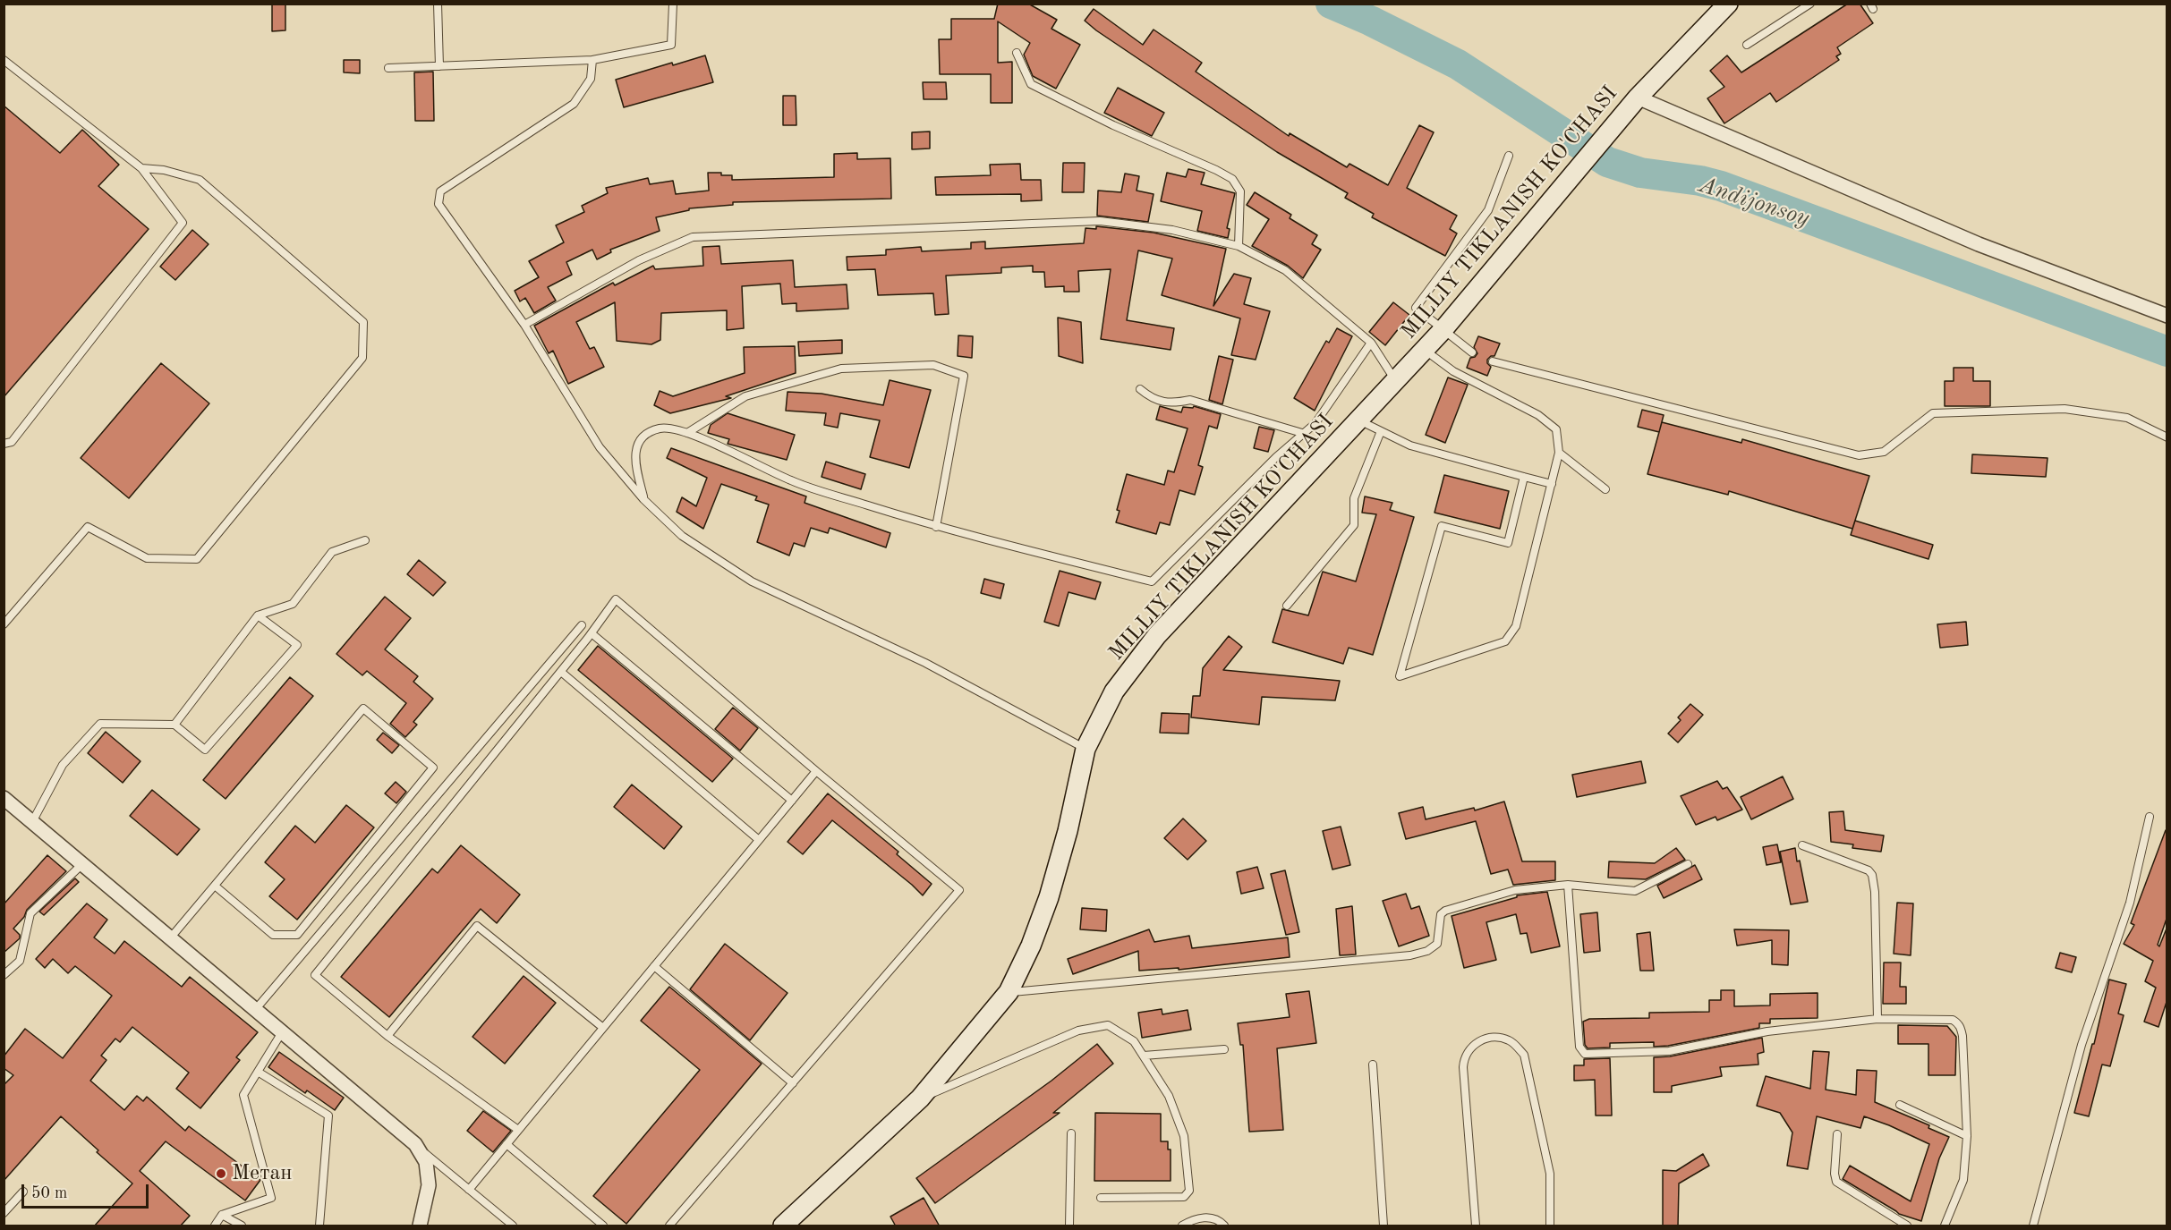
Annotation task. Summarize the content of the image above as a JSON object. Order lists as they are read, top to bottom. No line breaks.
{"streets":{"main road":["MILLIY TIKLANISH KO'CHASI"]},"water":["Andijonsoy"],"places":["Метан"],"scale_bar":"50 m"}
